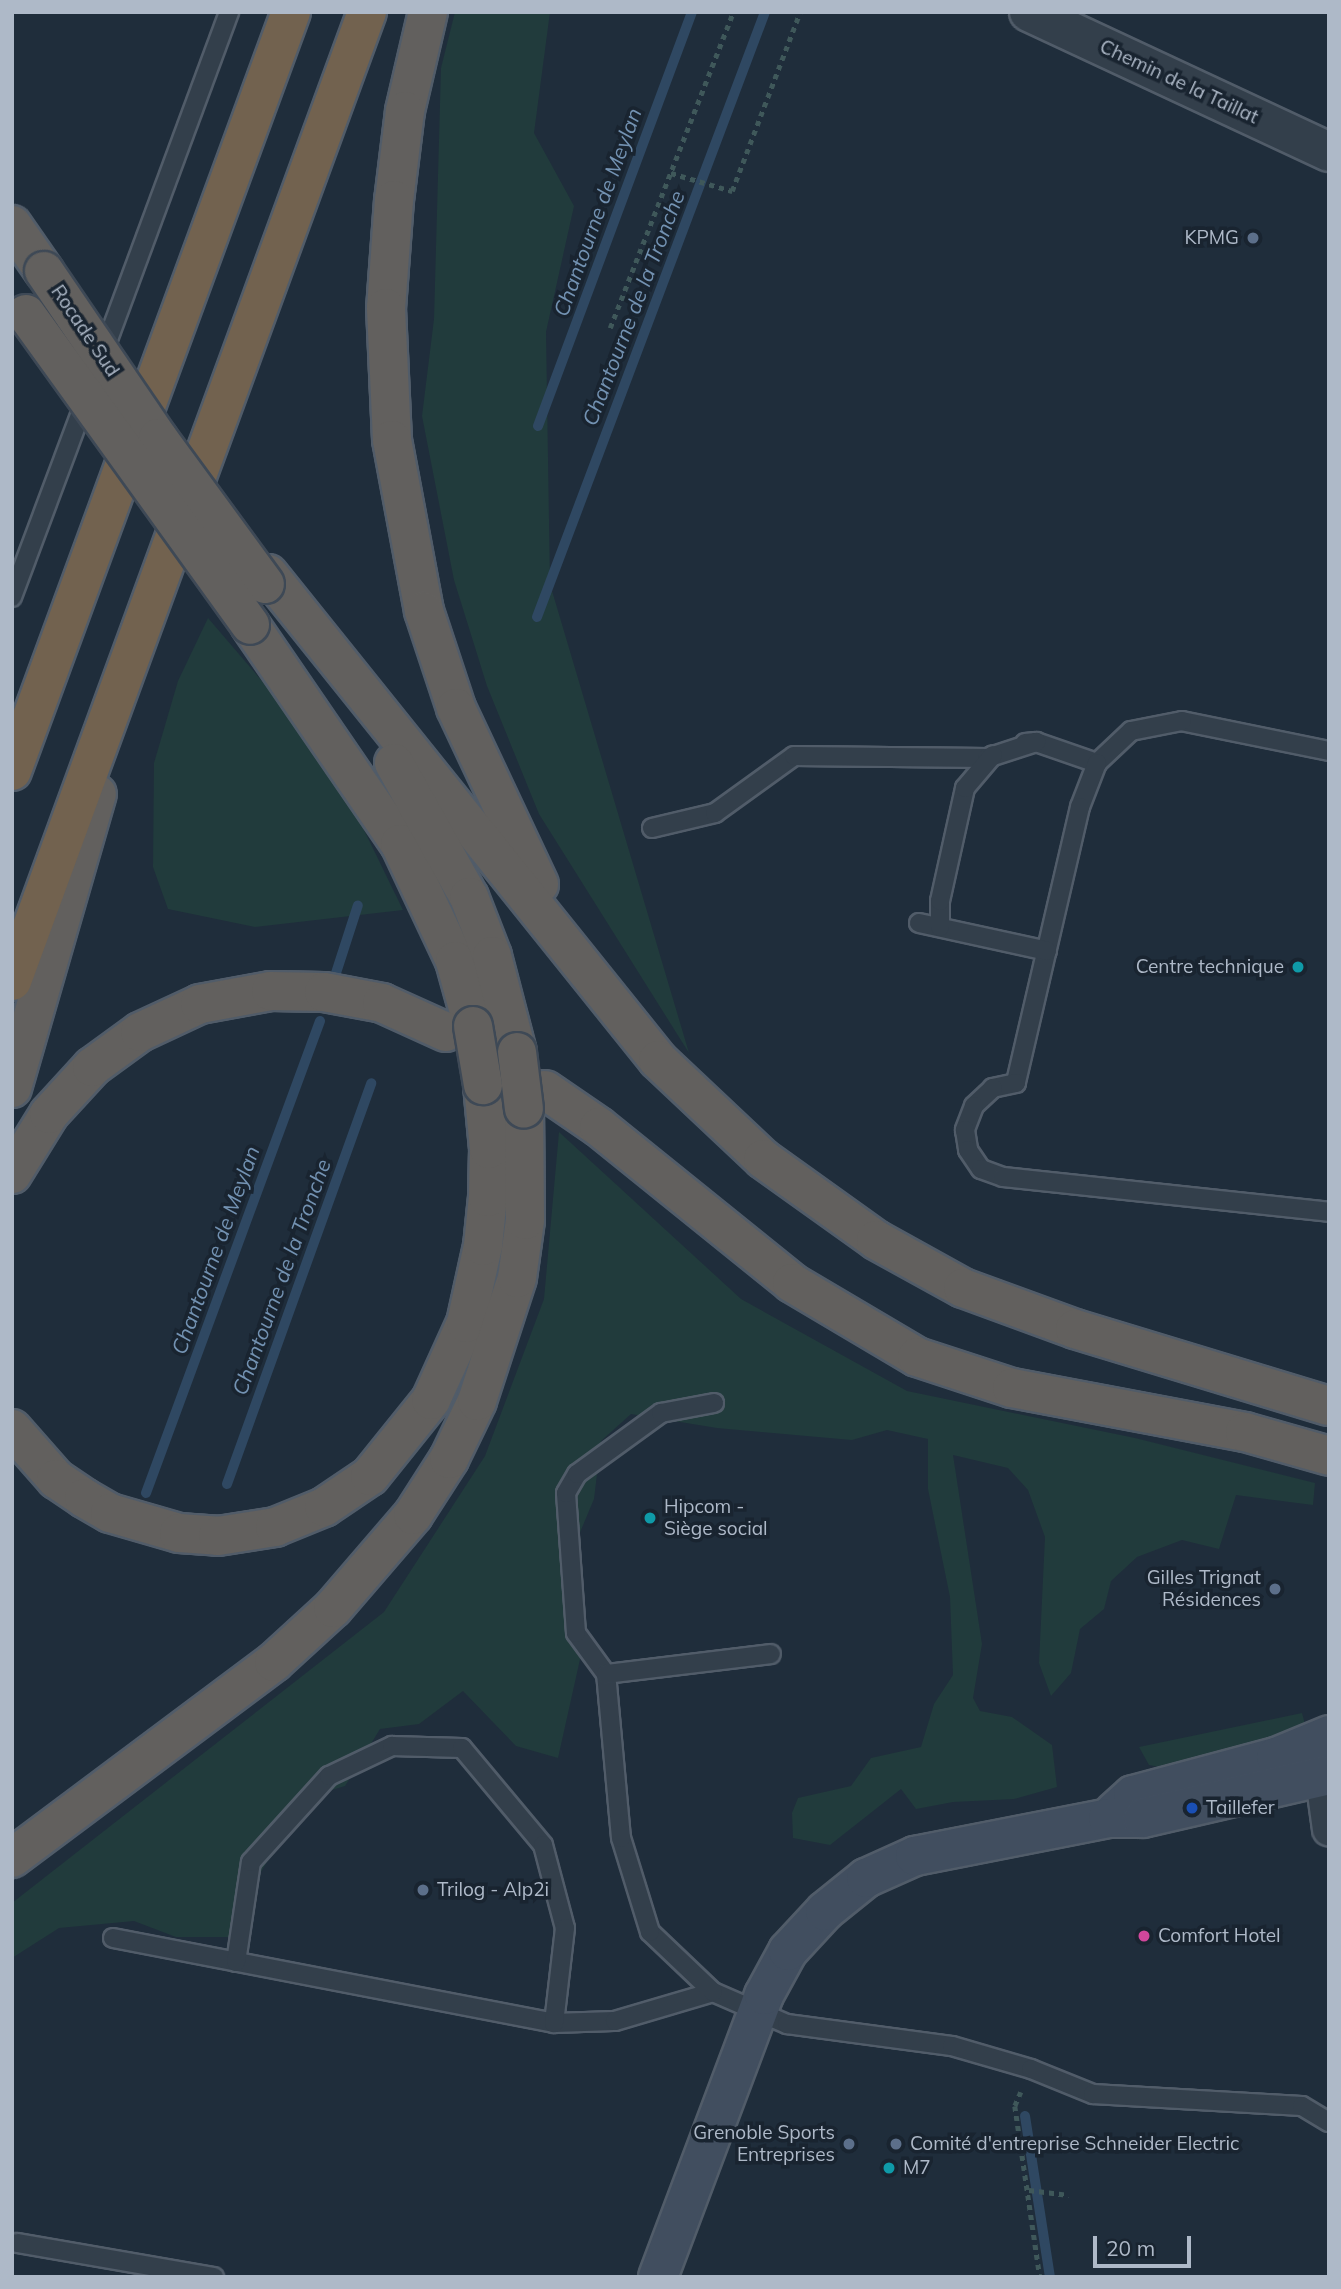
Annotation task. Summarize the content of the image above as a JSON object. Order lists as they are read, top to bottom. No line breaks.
{"streets":{"highway":["Rocade Sud"],"street":["Chemin de la Taillat"]},"water":["Chantourne de Meylan","Chantourne de la Tronche"],"places":["KPMG","Centre technique","Hipcom - Siège social","Gilles Trignat Résidences","Taillefer","Trilog - Alp2i","Comfort Hotel","Grenoble Sports Entreprises","Comité d'entreprise Schneider Electric","M7"],"scale_bar":"20 m"}
